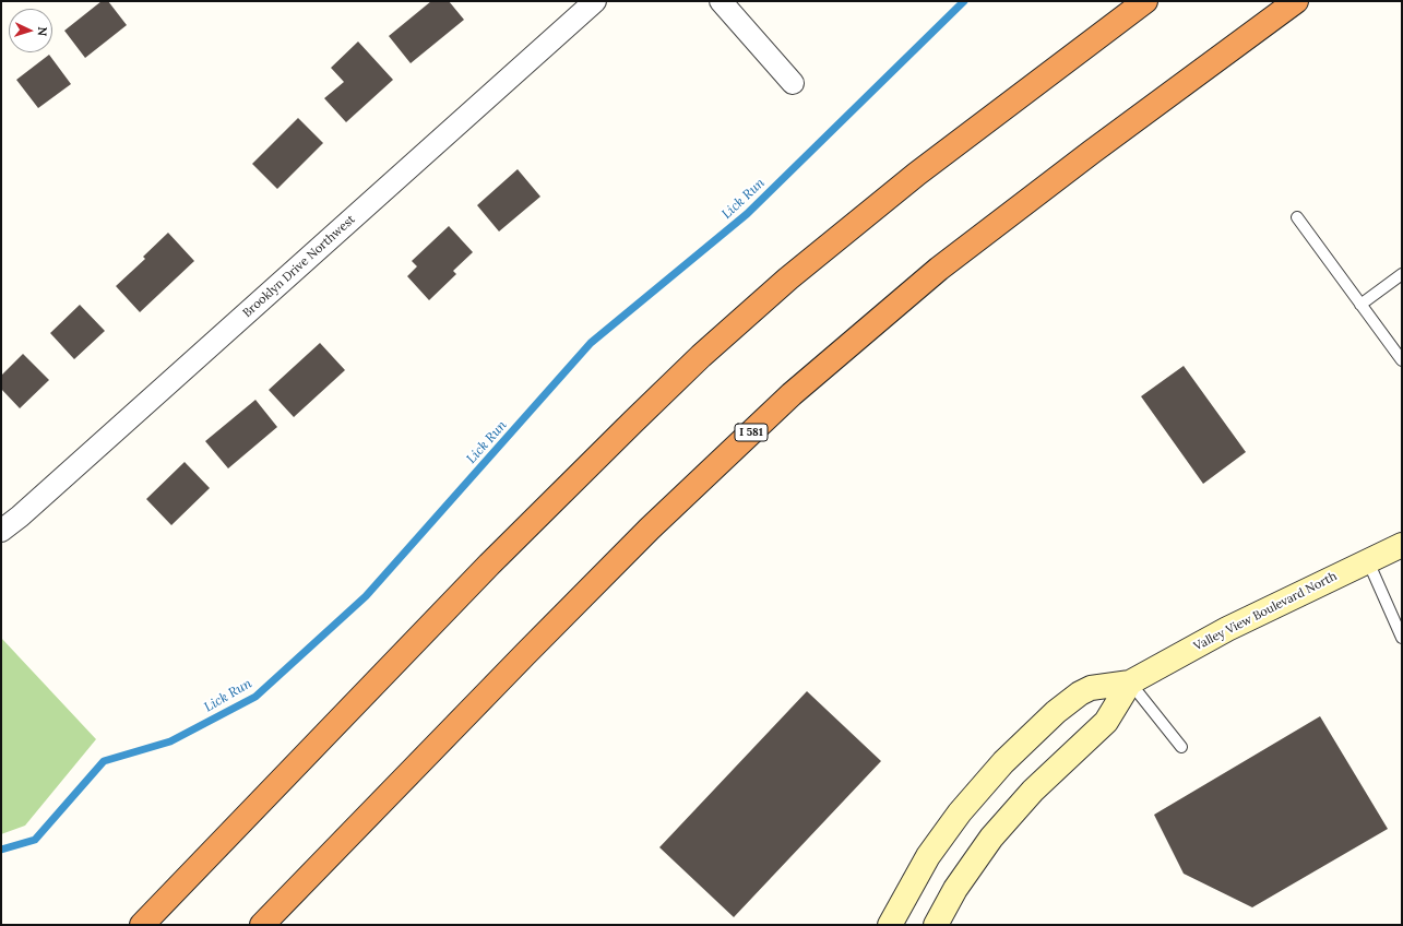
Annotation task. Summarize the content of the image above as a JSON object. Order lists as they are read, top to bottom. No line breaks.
{"streets":{"highway":["I 581"],"street":["Brooklyn Drive Northwest","Valley View Boulevard North"]},"water":["Lick Run"],"north":"right"}
